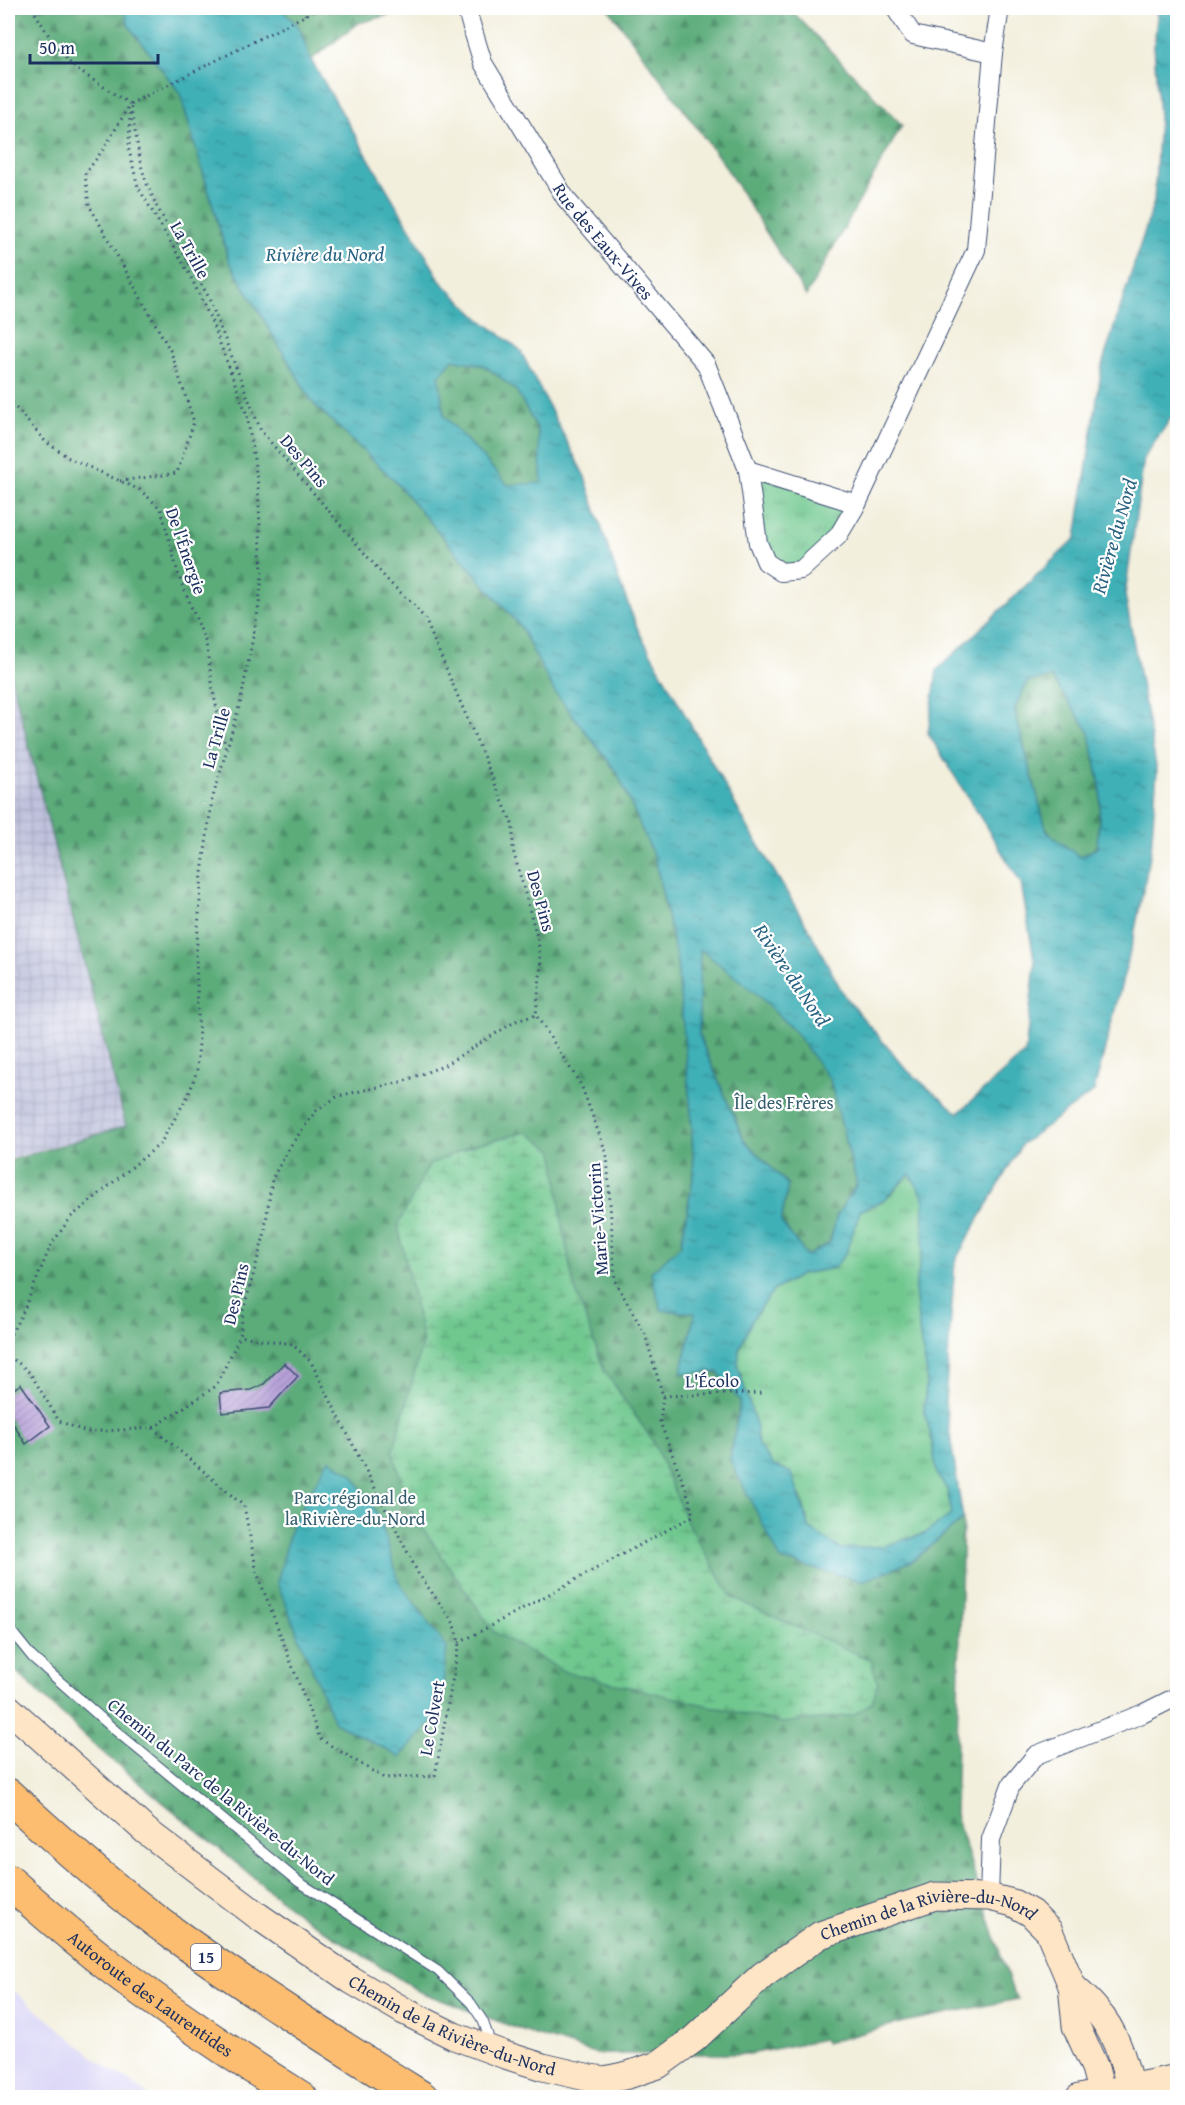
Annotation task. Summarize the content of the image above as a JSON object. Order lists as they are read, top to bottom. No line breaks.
{"streets":{"highway":["15","Autoroute des Laurentides"],"street":["Rue des Eaux-Vives","Chemin de la Rivière-du-Nord"],"lane":["Chemin du Parc de la Rivière-du-Nord"],"path":["La Trille","Des Pins","De l'Énergie","Marie-Victorin","L'Écolo","Le Colvert"]},"crossings":[["La Trille","Des Pins"],["La Trille","De l'Énergie"],["Des Pins","Marie-Victorin"],["Des Pins","Le Colvert"],["Marie-Victorin","L'Écolo"],["Marie-Victorin","Le Colvert"],["Chemin du Parc de la Rivière-du-Nord","Chemin de la Rivière-du-Nord"]],"water":["Rivière du Nord"],"parks":["Île des Frères","Parc régional de la Rivière-du-Nord"],"scale_bar":"50 m"}
